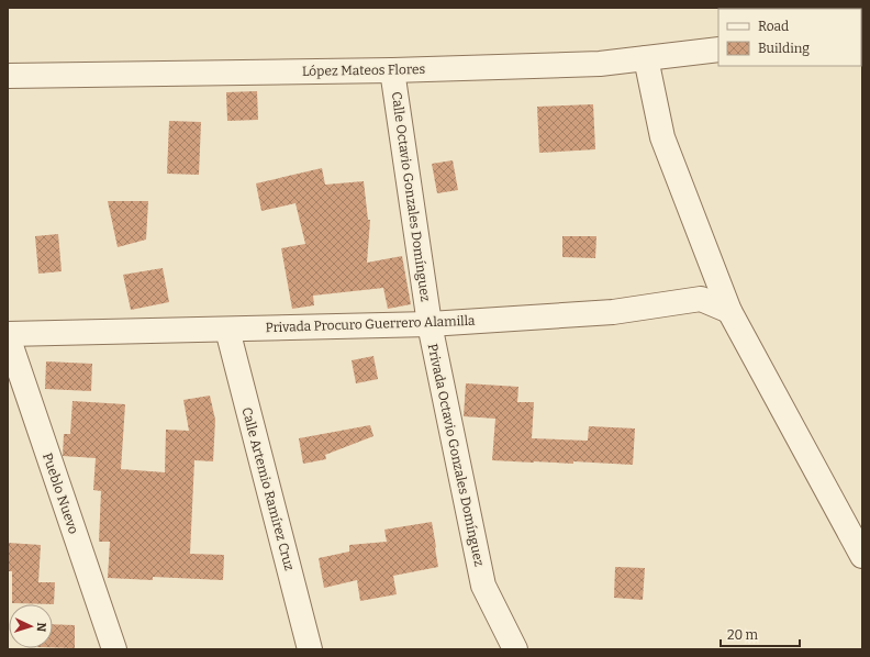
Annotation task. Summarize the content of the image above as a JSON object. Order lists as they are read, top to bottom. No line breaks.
{"streets":{"street":["López Mateos Flores","Calle Octavio Gonzales Domínguez","Privada Procuro Guerrero Alamilla","Privada Octavio Gonzales Domínguez","Calle Artemio Ramírez Cruz","Pueblo Nuevo"]},"crossings":[["López Mateos Flores","Calle Octavio Gonzales Domínguez"],["Calle Octavio Gonzales Domínguez","Privada Procuro Guerrero Alamilla"],["Calle Octavio Gonzales Domínguez","Privada Octavio Gonzales Domínguez"],["Privada Procuro Guerrero Alamilla","Privada Octavio Gonzales Domínguez"],["Privada Procuro Guerrero Alamilla","Calle Artemio Ramírez Cruz"],["Privada Procuro Guerrero Alamilla","Pueblo Nuevo"]],"legend":["Road","Building"],"scale_bar":"20 m","north":"right"}
